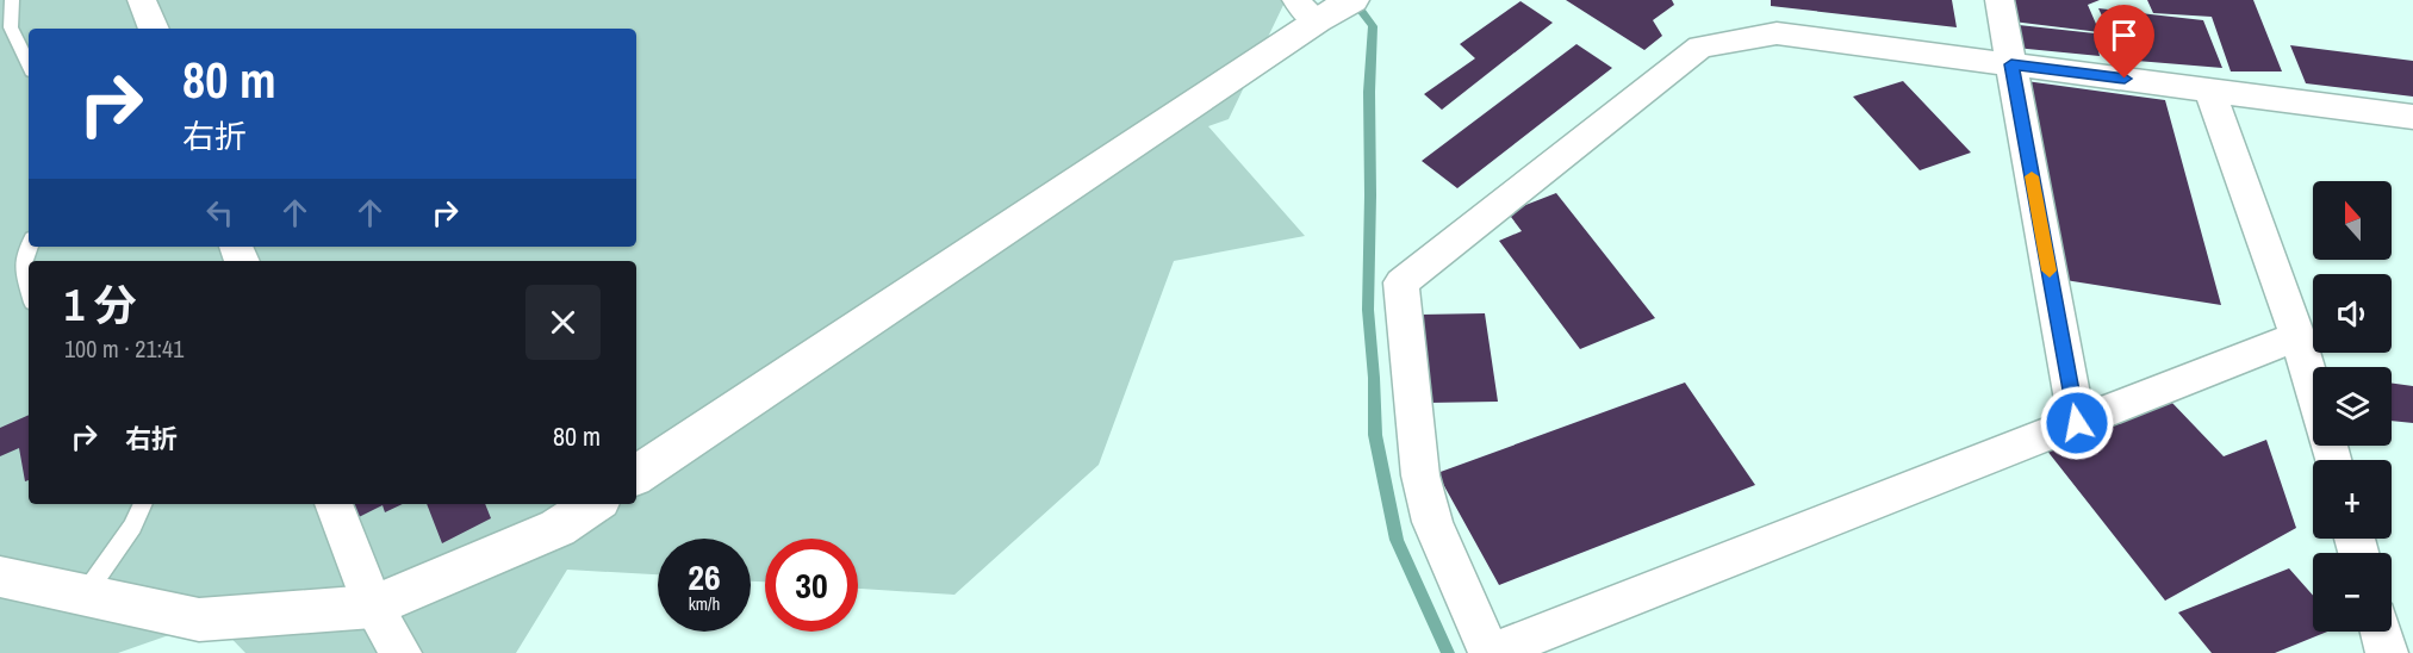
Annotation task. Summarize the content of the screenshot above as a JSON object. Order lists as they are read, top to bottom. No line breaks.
{"north":"top","page":{"turn":["80 m","右折"],"map_buttons":["+","−"],"heading":["1 分","100 m · 21:41"],"list":[{"name":"右折","value":"80 m"}],"speed":"26 km/h","limit":"30"}}
